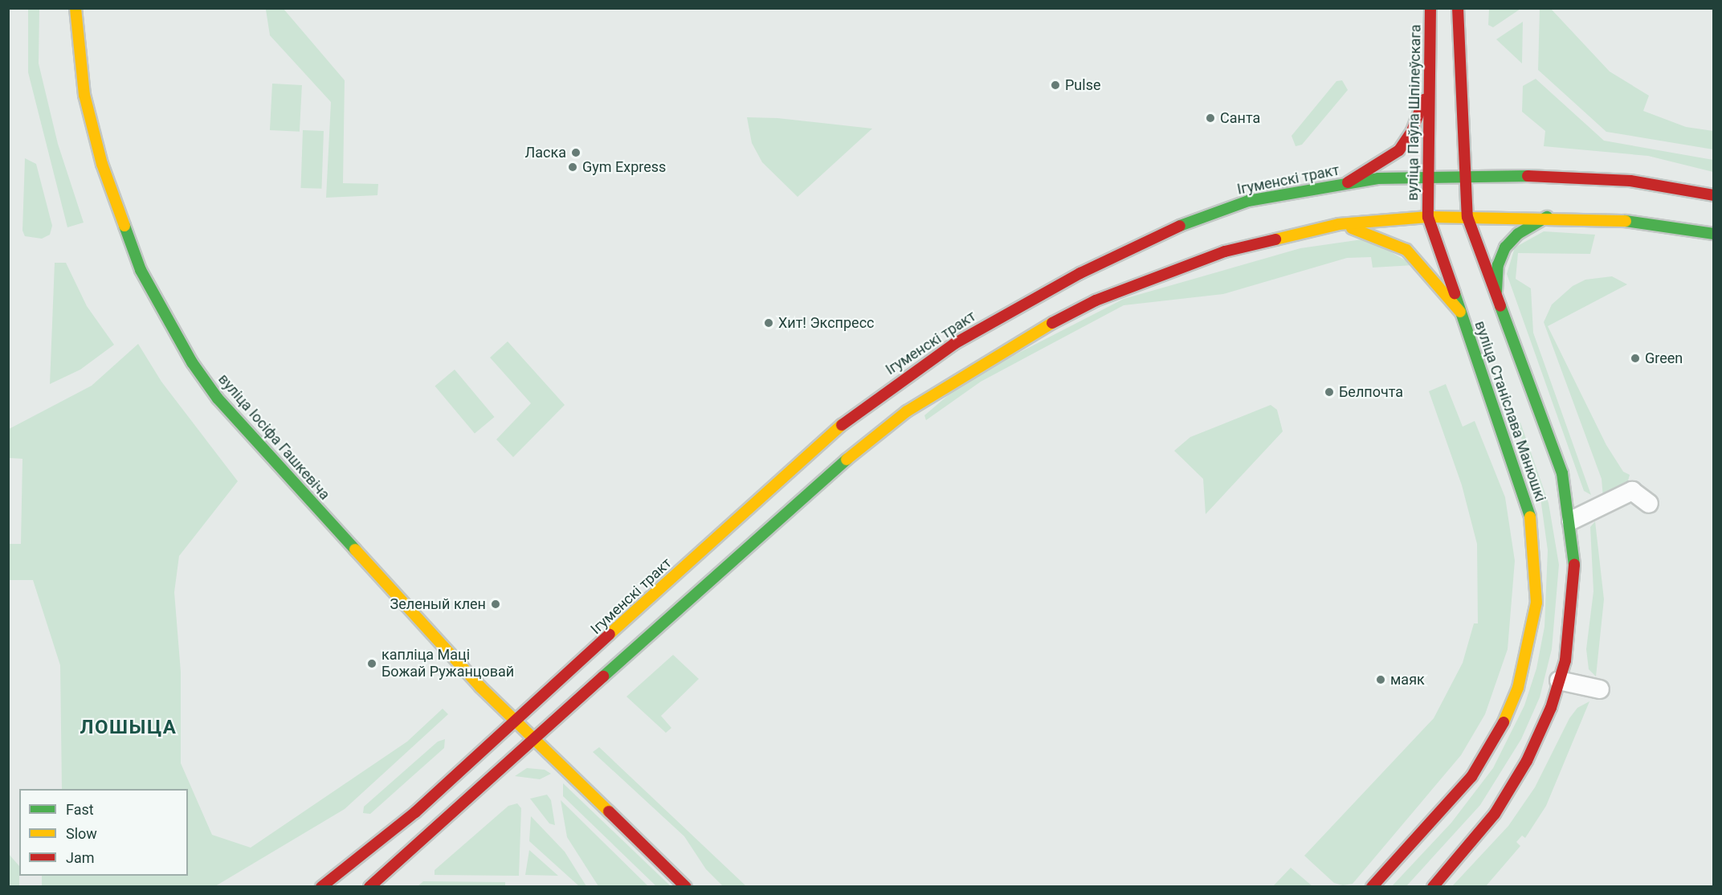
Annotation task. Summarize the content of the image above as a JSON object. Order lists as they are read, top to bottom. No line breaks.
{"streets":{"main road":["вуліца Паўла Шпілеўскага","Ігуменскі тракт","вуліца Станіслава Манюшкі","вуліца Іосіфа Гашкевіча"]},"crossings":[["вуліца Паўла Шпілеўскага","Ігуменскі тракт"],["вуліца Паўла Шпілеўскага","вуліца Станіслава Манюшкі"],["Ігуменскі тракт","вуліца Іосіфа Гашкевіча"]],"districts":["ЛОШЫЦА"],"places":["Pulse","Санта","Ласка","Gym Express","Хит! Экспресс","Green","Белпочта","Зеленый клен","капліца Маці Божай Ружанцовай","маяк"],"legend":["Fast","Slow","Jam"]}
